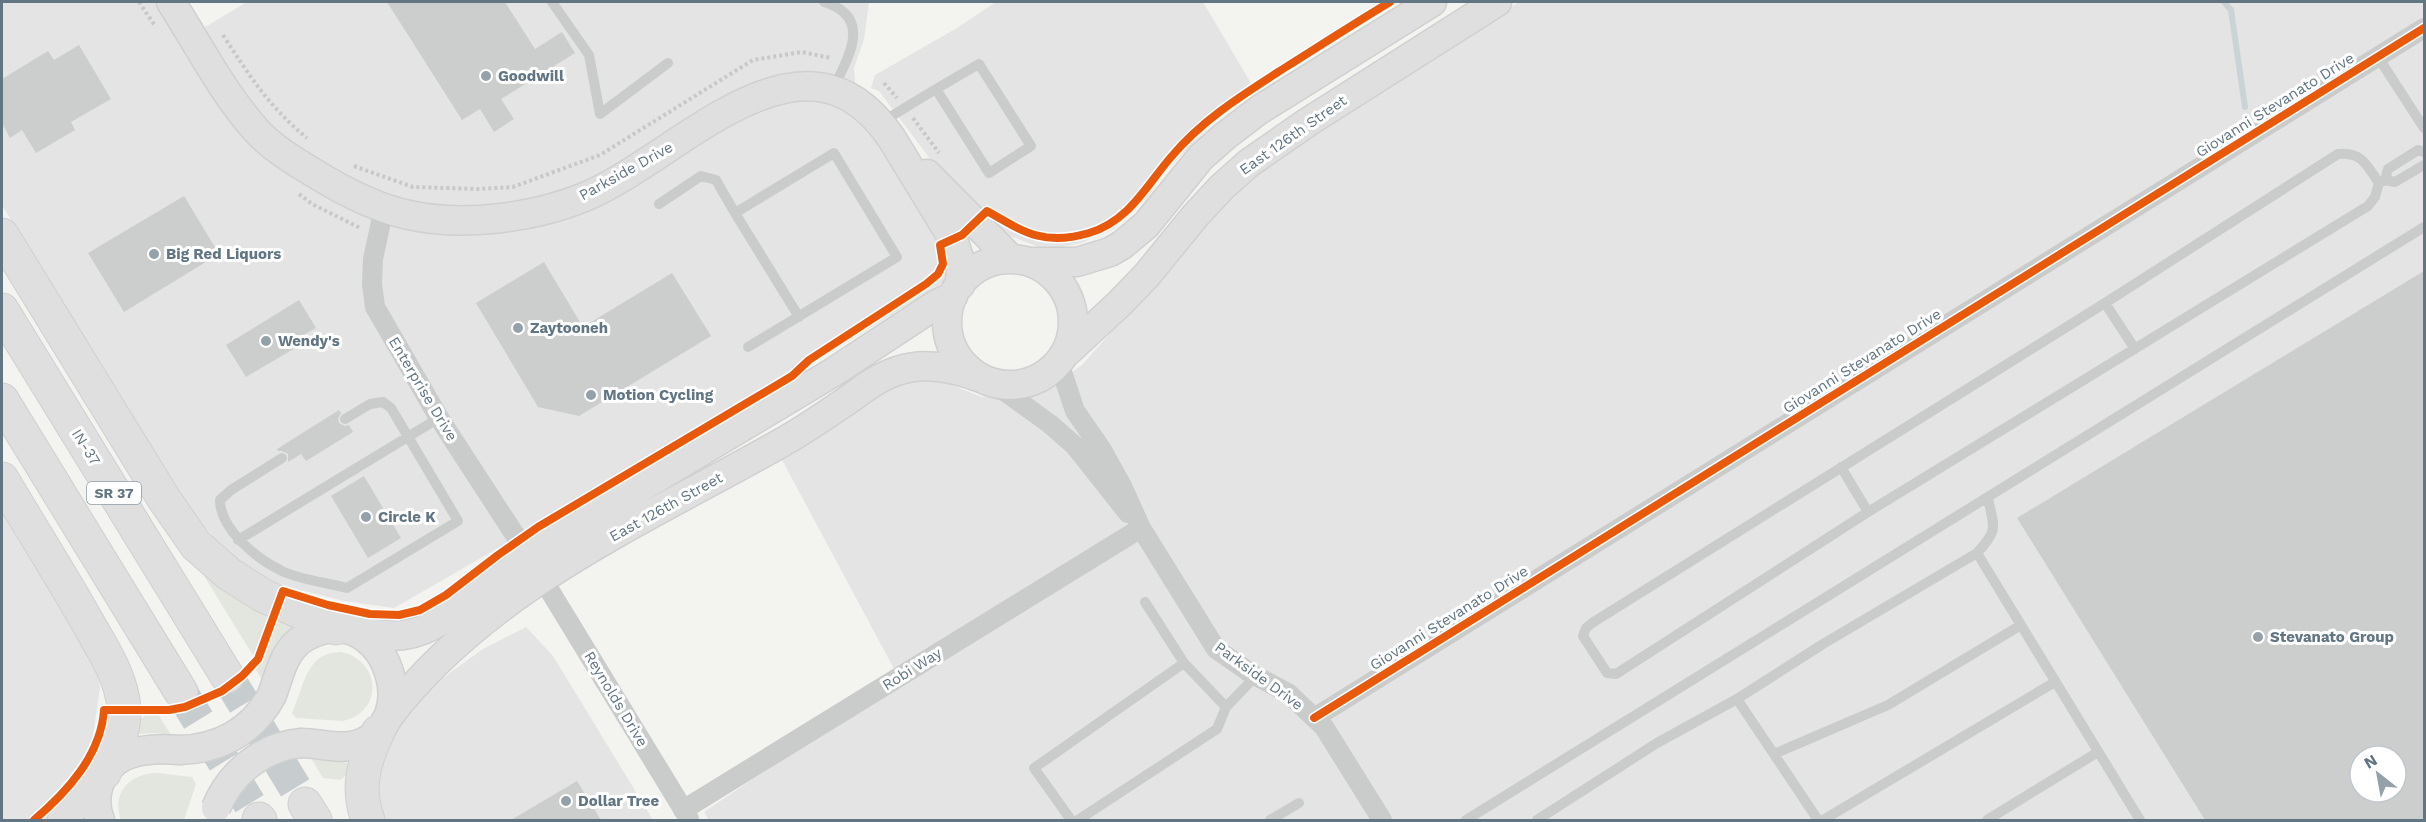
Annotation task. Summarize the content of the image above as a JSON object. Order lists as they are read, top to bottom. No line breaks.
{"streets":{"highway":["IN-37","SR 37"],"main road":["East 126th Street","Parkside Drive"],"street":["Giovanni Stevanato Drive","Enterprise Drive","Robi Way","Reynolds Drive"]},"crossings":[["Giovanni Stevanato Drive","Parkside Drive"],["East 126th Street","Parkside Drive"],["East 126th Street","Enterprise Drive"],["East 126th Street","Reynolds Drive"],["Parkside Drive","Enterprise Drive"],["Parkside Drive","Robi Way"],["Enterprise Drive","Reynolds Drive"],["Robi Way","Reynolds Drive"]],"places":["Goodwill","Big Red Liquors","Zaytooneh","Wendy's","Motion Cycling","Circle K","Stevanato Group","Dollar Tree"],"north":"top left"}
